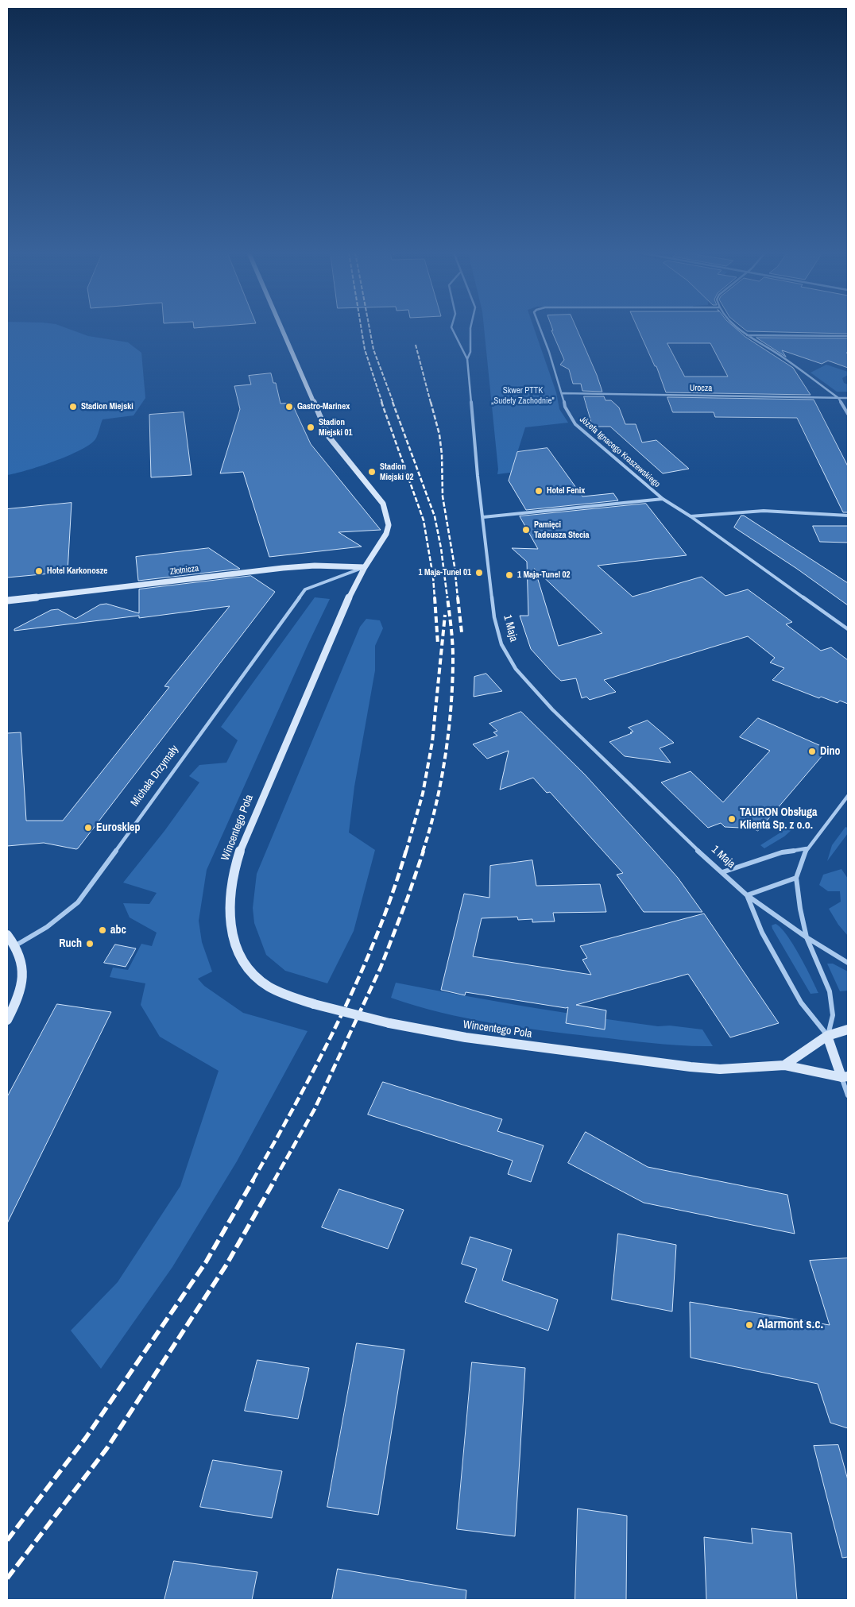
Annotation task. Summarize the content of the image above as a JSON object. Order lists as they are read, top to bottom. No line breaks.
{"streets":{"street":["Urocza","Józefa Ignacego Kraszewskiego","Złotnicza","1 Maja","Michała Drzymały","Wincentego Pola"]},"crossings":[["Urocza","Józefa Ignacego Kraszewskiego"],["Złotnicza","Michała Drzymały"],["Złotnicza","Wincentego Pola"],["1 Maja","Wincentego Pola"],["Michała Drzymały","Wincentego Pola"]],"parks":["Skwer PTTK „Sudety Zachodnie\""],"places":["Stadion Miejski","Gastro-Marinex","Stadion Miejski 01","Stadion Miejski 02","Hotel Fenix","Pamięci Tadeusza Stecia","Hotel Karkonosze","1 Maja-Tunel 01","1 Maja-Tunel 02","Dino","TAURON Obsługa Klienta Sp. z o.o.","Eurosklep","abc","Ruch","Alarmont s.c."]}
